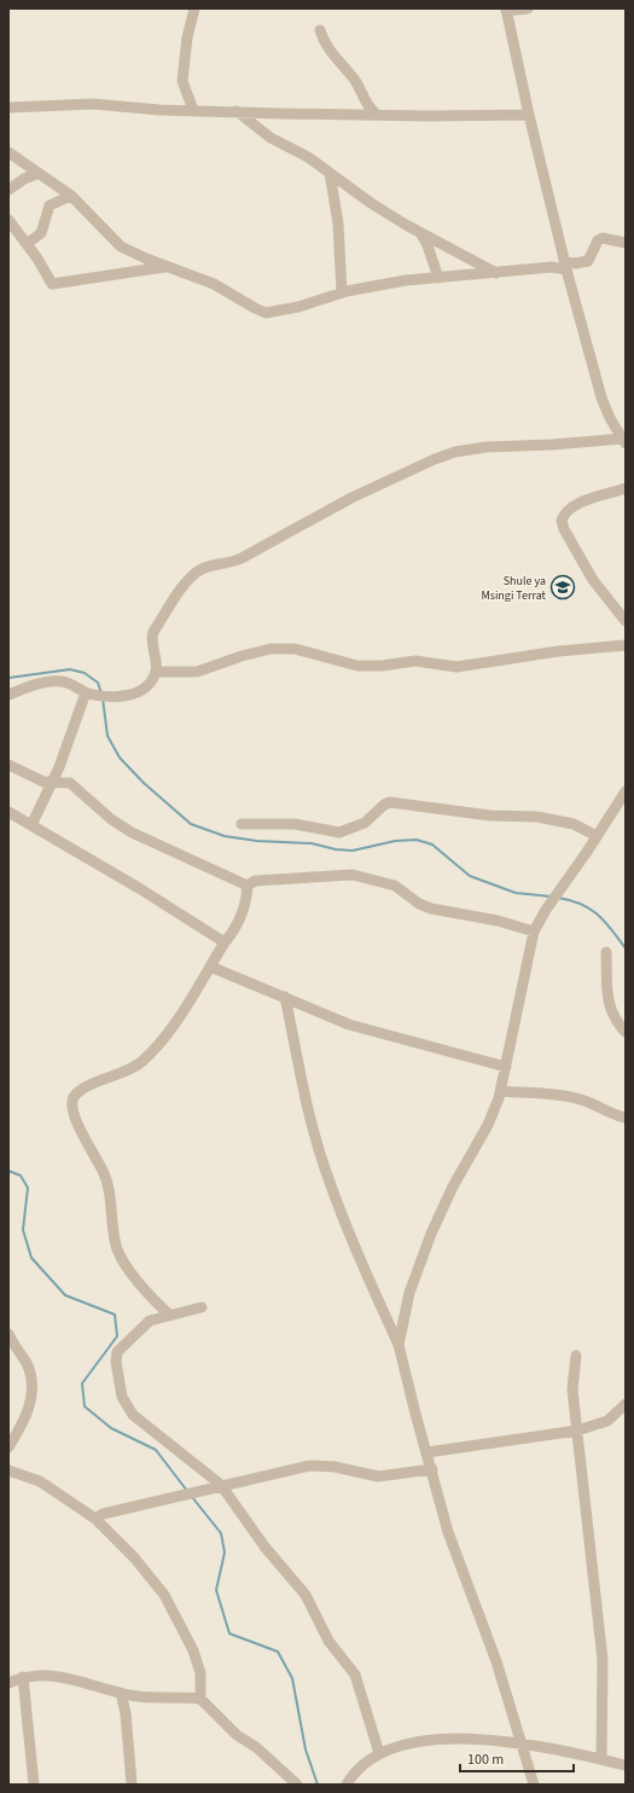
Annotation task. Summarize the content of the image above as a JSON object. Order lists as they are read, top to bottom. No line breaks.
{"places":{"school or university":["Shule ya Msingi Terrat"]},"scale_bar":"100 m"}
